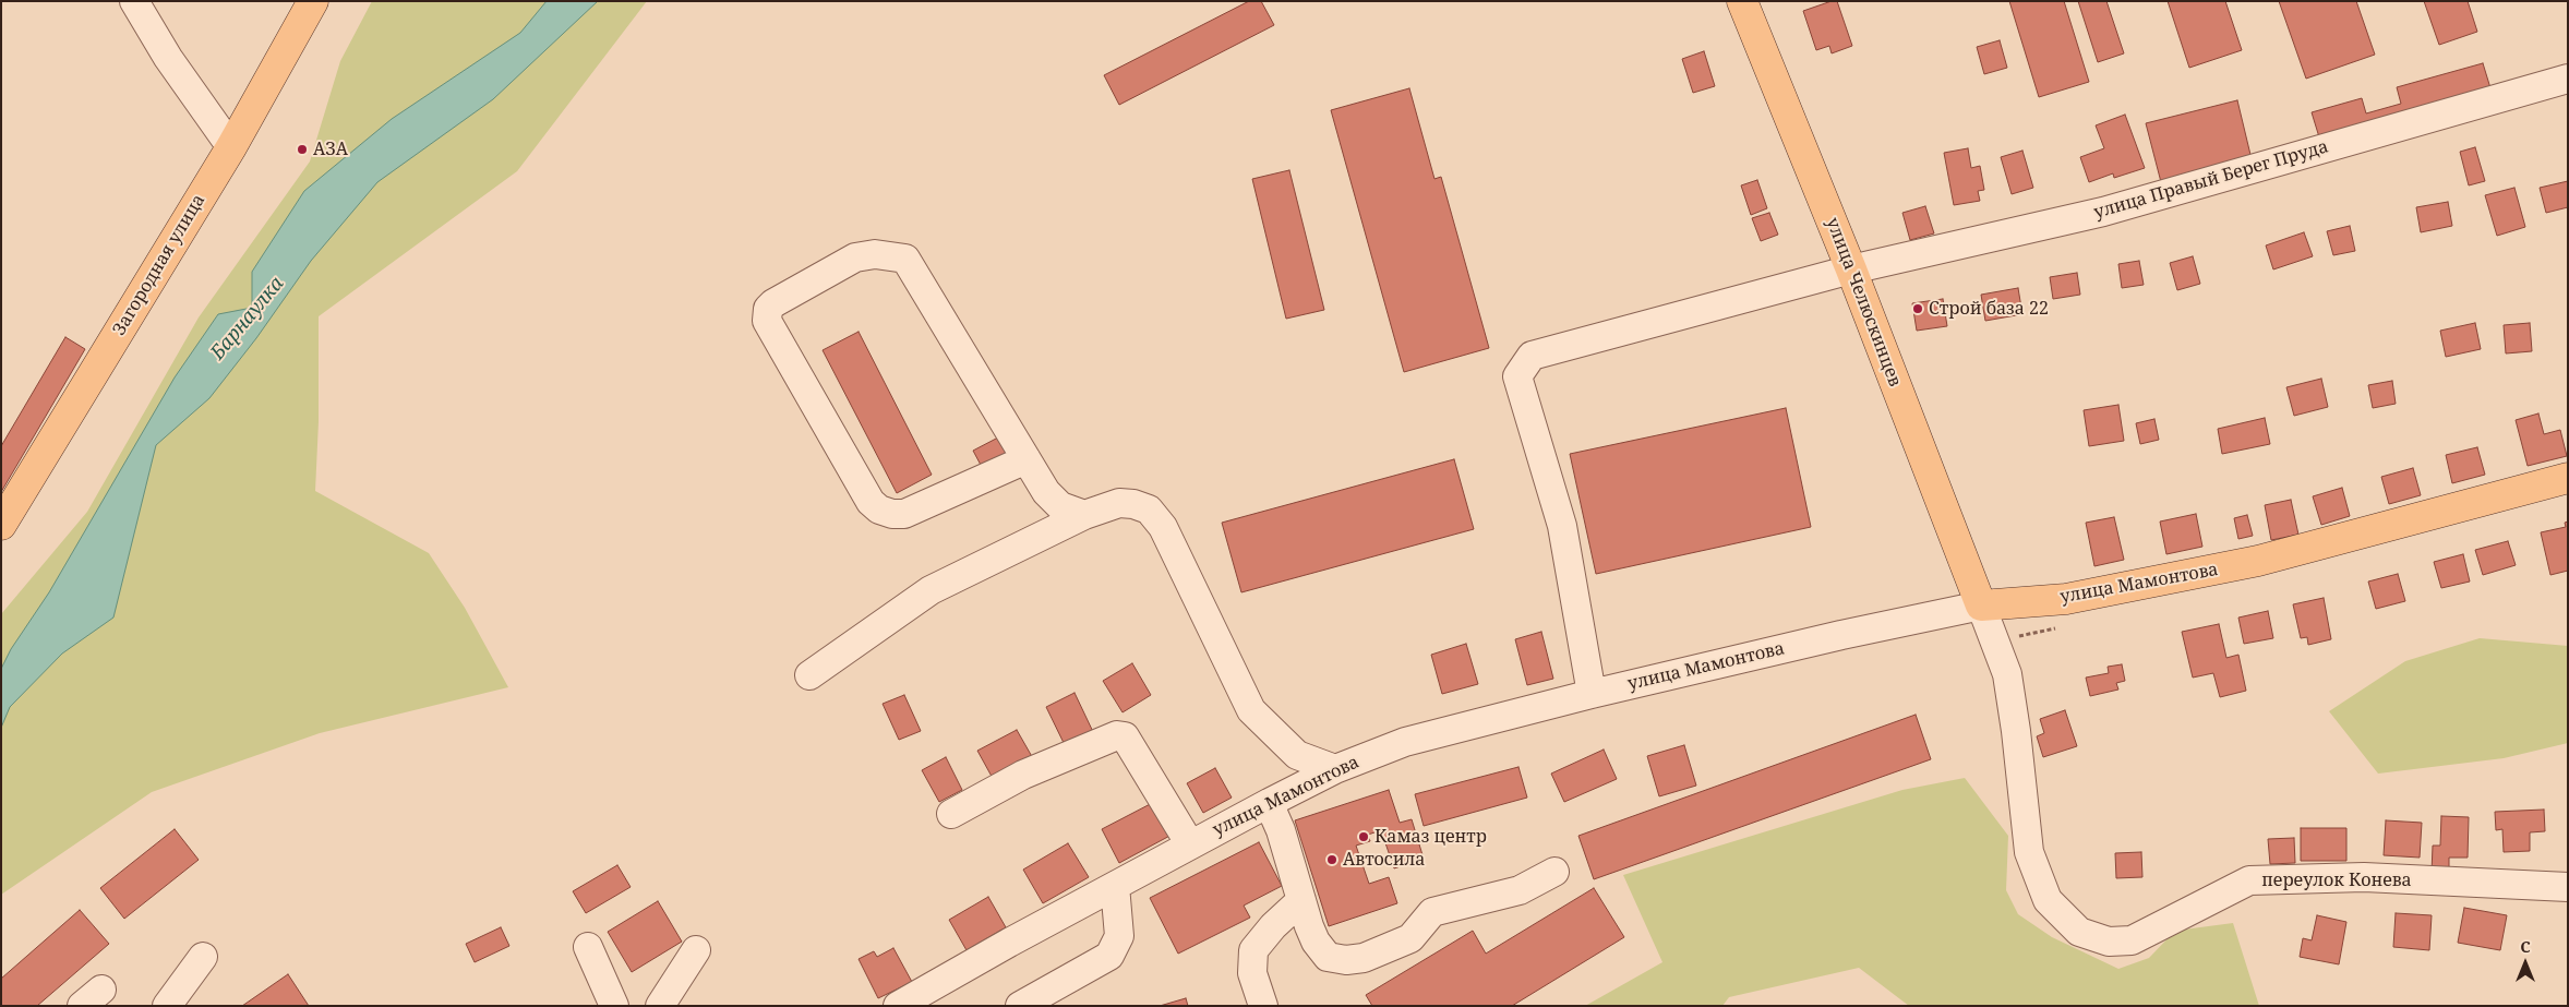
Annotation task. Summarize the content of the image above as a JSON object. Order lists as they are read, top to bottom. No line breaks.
{"streets":{"main road":["Загородная улица","улица Челюскинцев","улица Мамонтова"],"street":["улица Правый Берег Пруда","переулок Конева"]},"crossings":[["улица Правый Берег Пруда","улица Челюскинцев"],["улица Правый Берег Пруда","улица Мамонтова"],["улица Челюскинцев","улица Мамонтова"],["улица Челюскинцев","переулок Конева"],["улица Мамонтова","переулок Конева"]],"water":["Барнаулка"],"places":["АЗА","Строй база 22","Камаз центр","Автосила"],"north":"top"}
